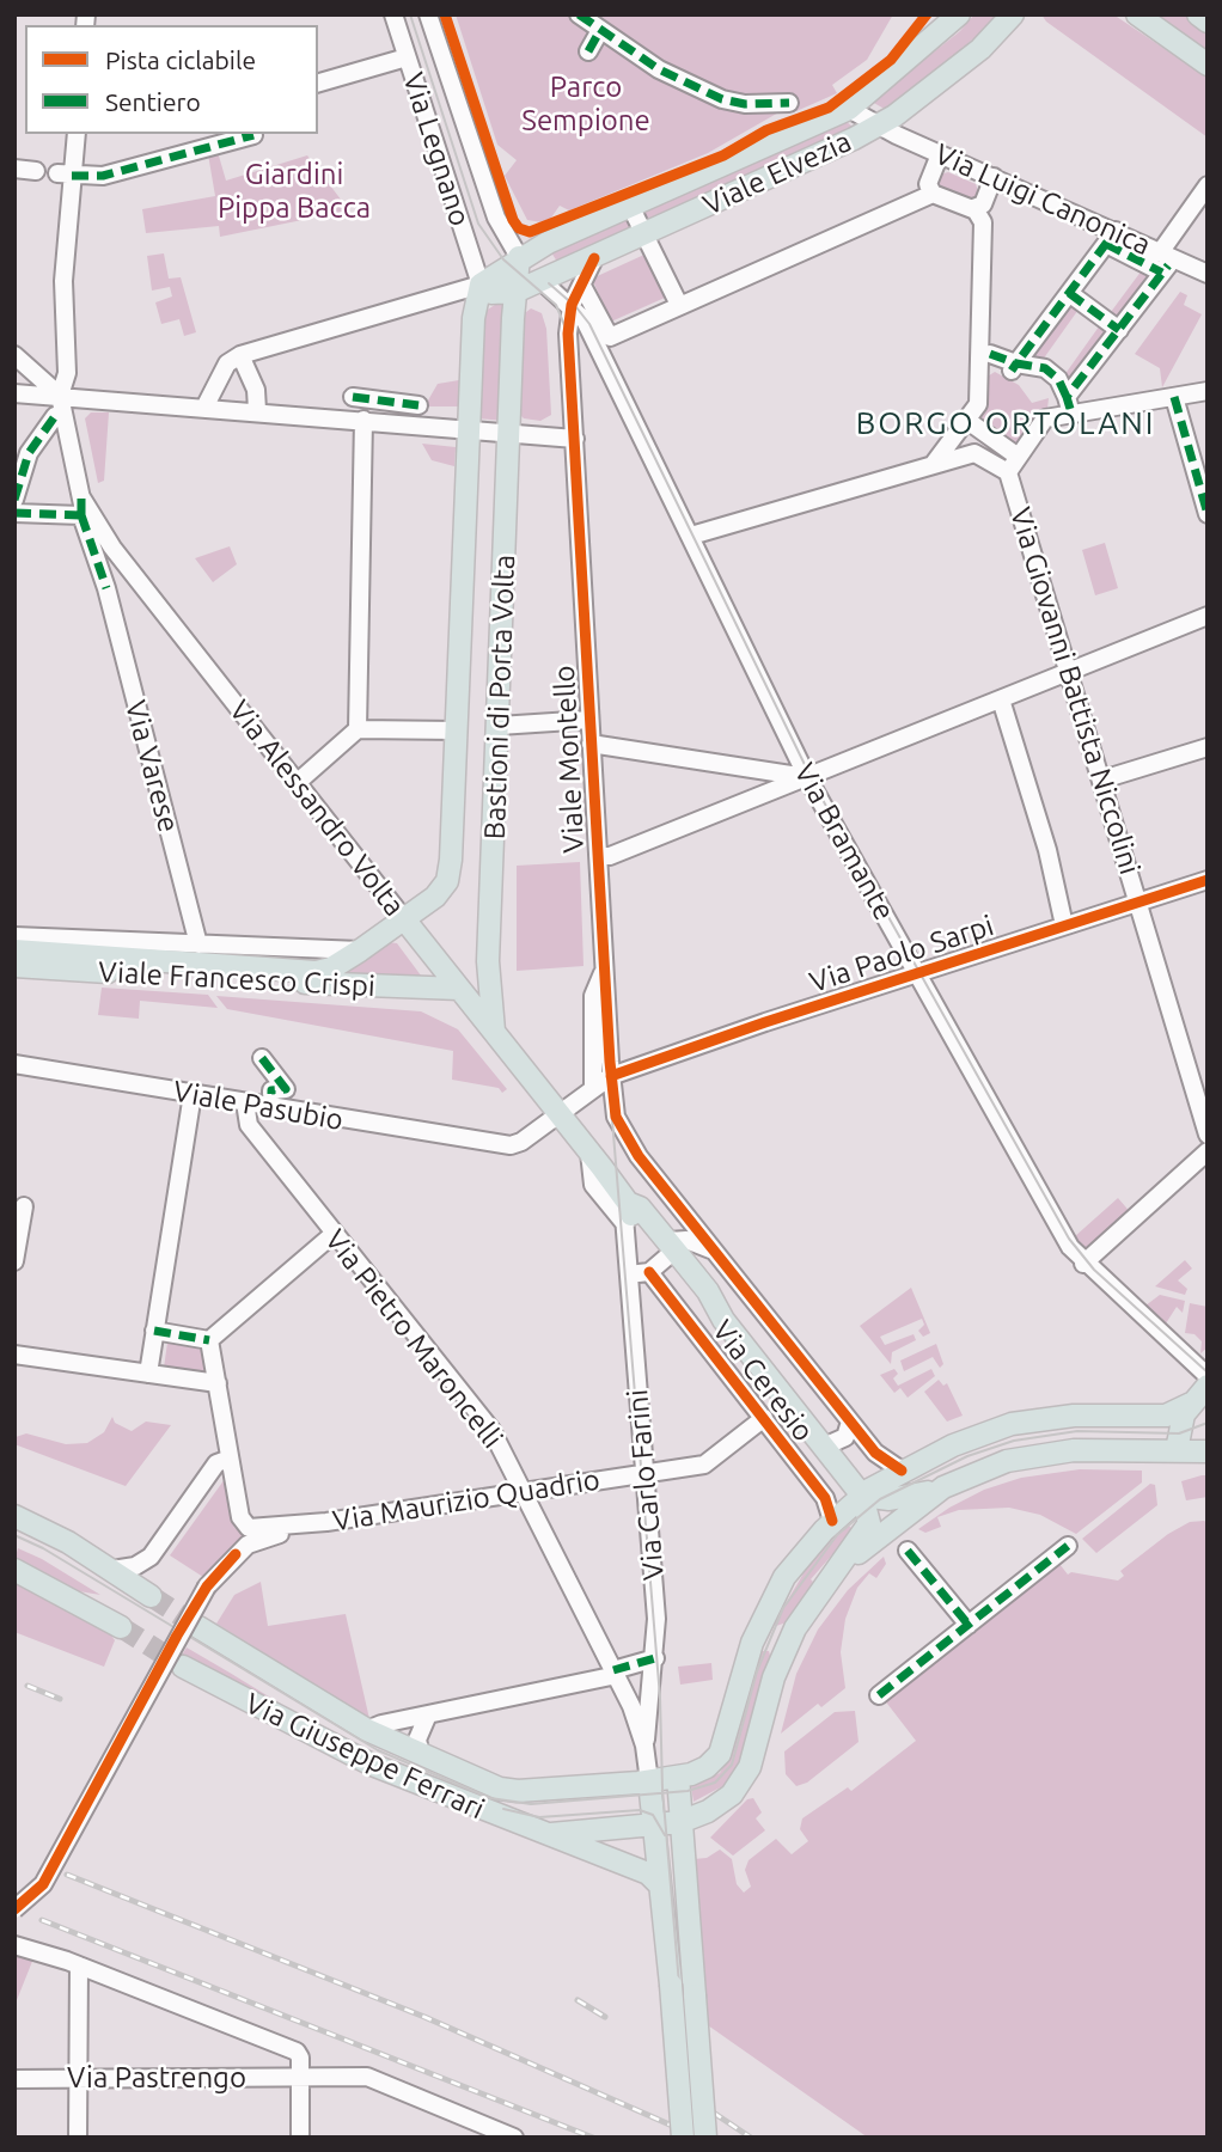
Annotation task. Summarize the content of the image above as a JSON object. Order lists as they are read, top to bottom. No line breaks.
{"streets":{"main road":["Via Legnano","Viale Elvezia","Bastioni di Porta Volta","Via Alessandro Volta","Viale Francesco Crispi","Via Ceresio","Via Carlo Farini","Via Giuseppe Ferrari"],"street":["Via Luigi Canonica","Via Giovanni Battista Niccolini","Viale Montello","Via Varese","Via Bramante","Via Paolo Sarpi","Viale Pasubio","Via Pietro Maroncelli","Via Maurizio Quadrio","Via Pastrengo"]},"crossings":[["Via Legnano","Viale Elvezia"],["Via Legnano","Bastioni di Porta Volta"],["Via Legnano","Viale Montello"],["Via Legnano","Via Bramante"],["Viale Elvezia","Via Luigi Canonica"],["Viale Elvezia","Bastioni di Porta Volta"],["Via Giovanni Battista Niccolini","Via Paolo Sarpi"],["Bastioni di Porta Volta","Via Alessandro Volta"],["Bastioni di Porta Volta","Viale Francesco Crispi"],["Viale Montello","Via Bramante"],["Viale Montello","Via Paolo Sarpi"],["Viale Montello","Via Ceresio"],["Via Varese","Via Alessandro Volta"],["Via Varese","Viale Francesco Crispi"],["Via Alessandro Volta","Via Paolo Sarpi"],["Via Alessandro Volta","Viale Francesco Crispi"],["Via Alessandro Volta","Via Ceresio"],["Via Alessandro Volta","Via Carlo Farini"],["Via Bramante","Via Paolo Sarpi"],["Via Paolo Sarpi","Viale Pasubio"],["Viale Pasubio","Via Pietro Maroncelli"],["Via Pietro Maroncelli","Via Carlo Farini"],["Via Pietro Maroncelli","Via Maurizio Quadrio"],["Via Ceresio","Via Carlo Farini"],["Via Ceresio","Via Maurizio Quadrio"],["Via Ceresio","Via Giuseppe Ferrari"],["Via Carlo Farini","Via Maurizio Quadrio"],["Via Carlo Farini","Via Giuseppe Ferrari"]],"districts":["BORGO ORTOLANI"],"parks":["Parco Sempione","Giardini Pippa Bacca"],"legend":["Pista ciclabile","Sentiero"]}
